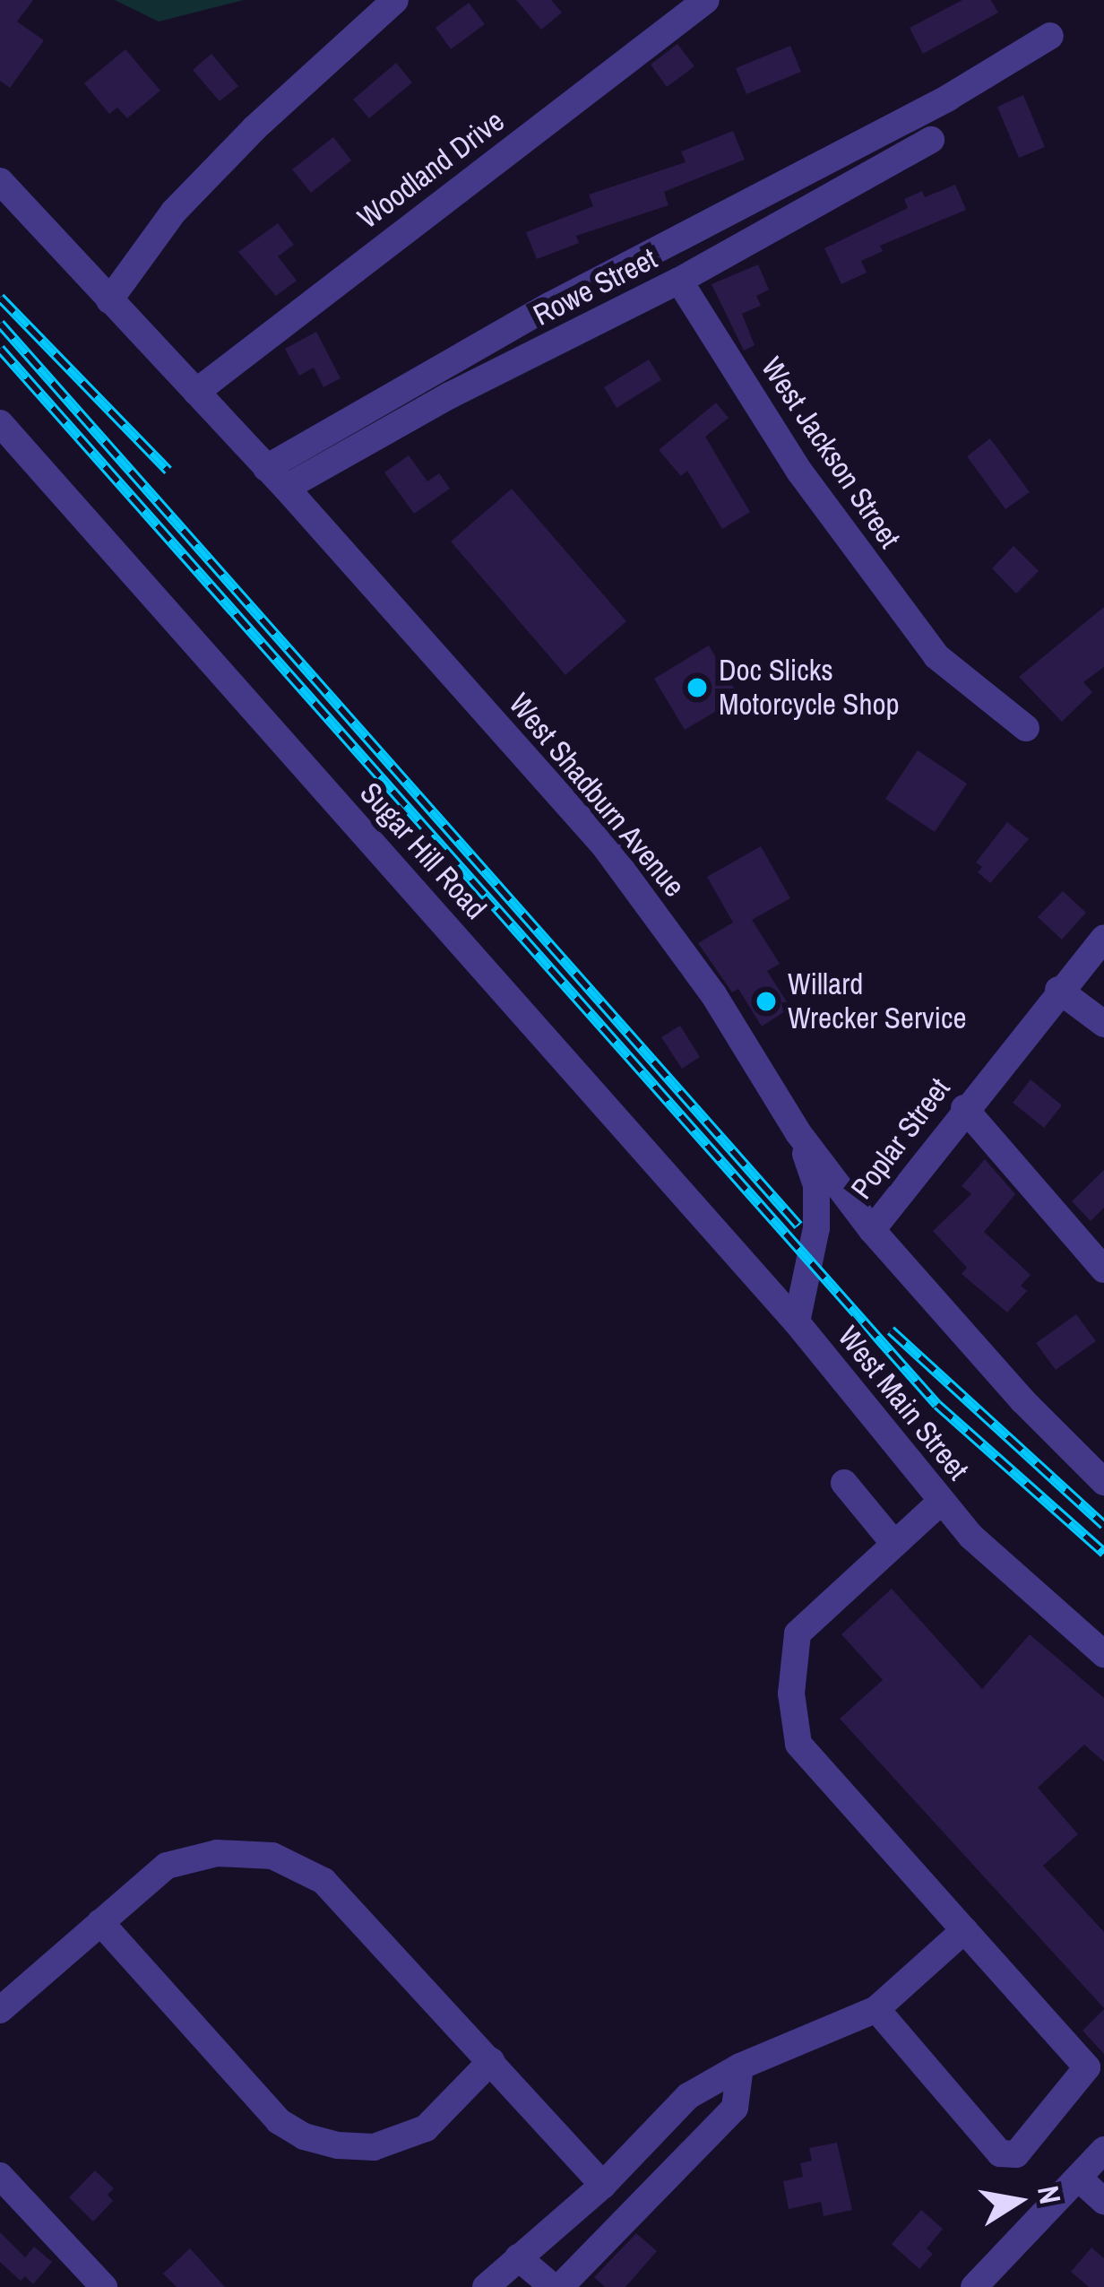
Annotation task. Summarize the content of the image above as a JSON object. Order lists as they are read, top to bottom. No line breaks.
{"streets":{"street":["Woodland Drive","Rowe Street","West Jackson Street","West Shadburn Avenue","Sugar Hill Road","Poplar Street","West Main Street"]},"crossings":[["Woodland Drive","West Shadburn Avenue"],["Rowe Street","West Jackson Street"],["Rowe Street","West Shadburn Avenue"],["West Shadburn Avenue","Poplar Street"],["West Shadburn Avenue","West Main Street"],["Sugar Hill Road","West Main Street"]],"places":["Doc Slicks Motorcycle Shop","Willard Wrecker Service"],"north":"right"}
